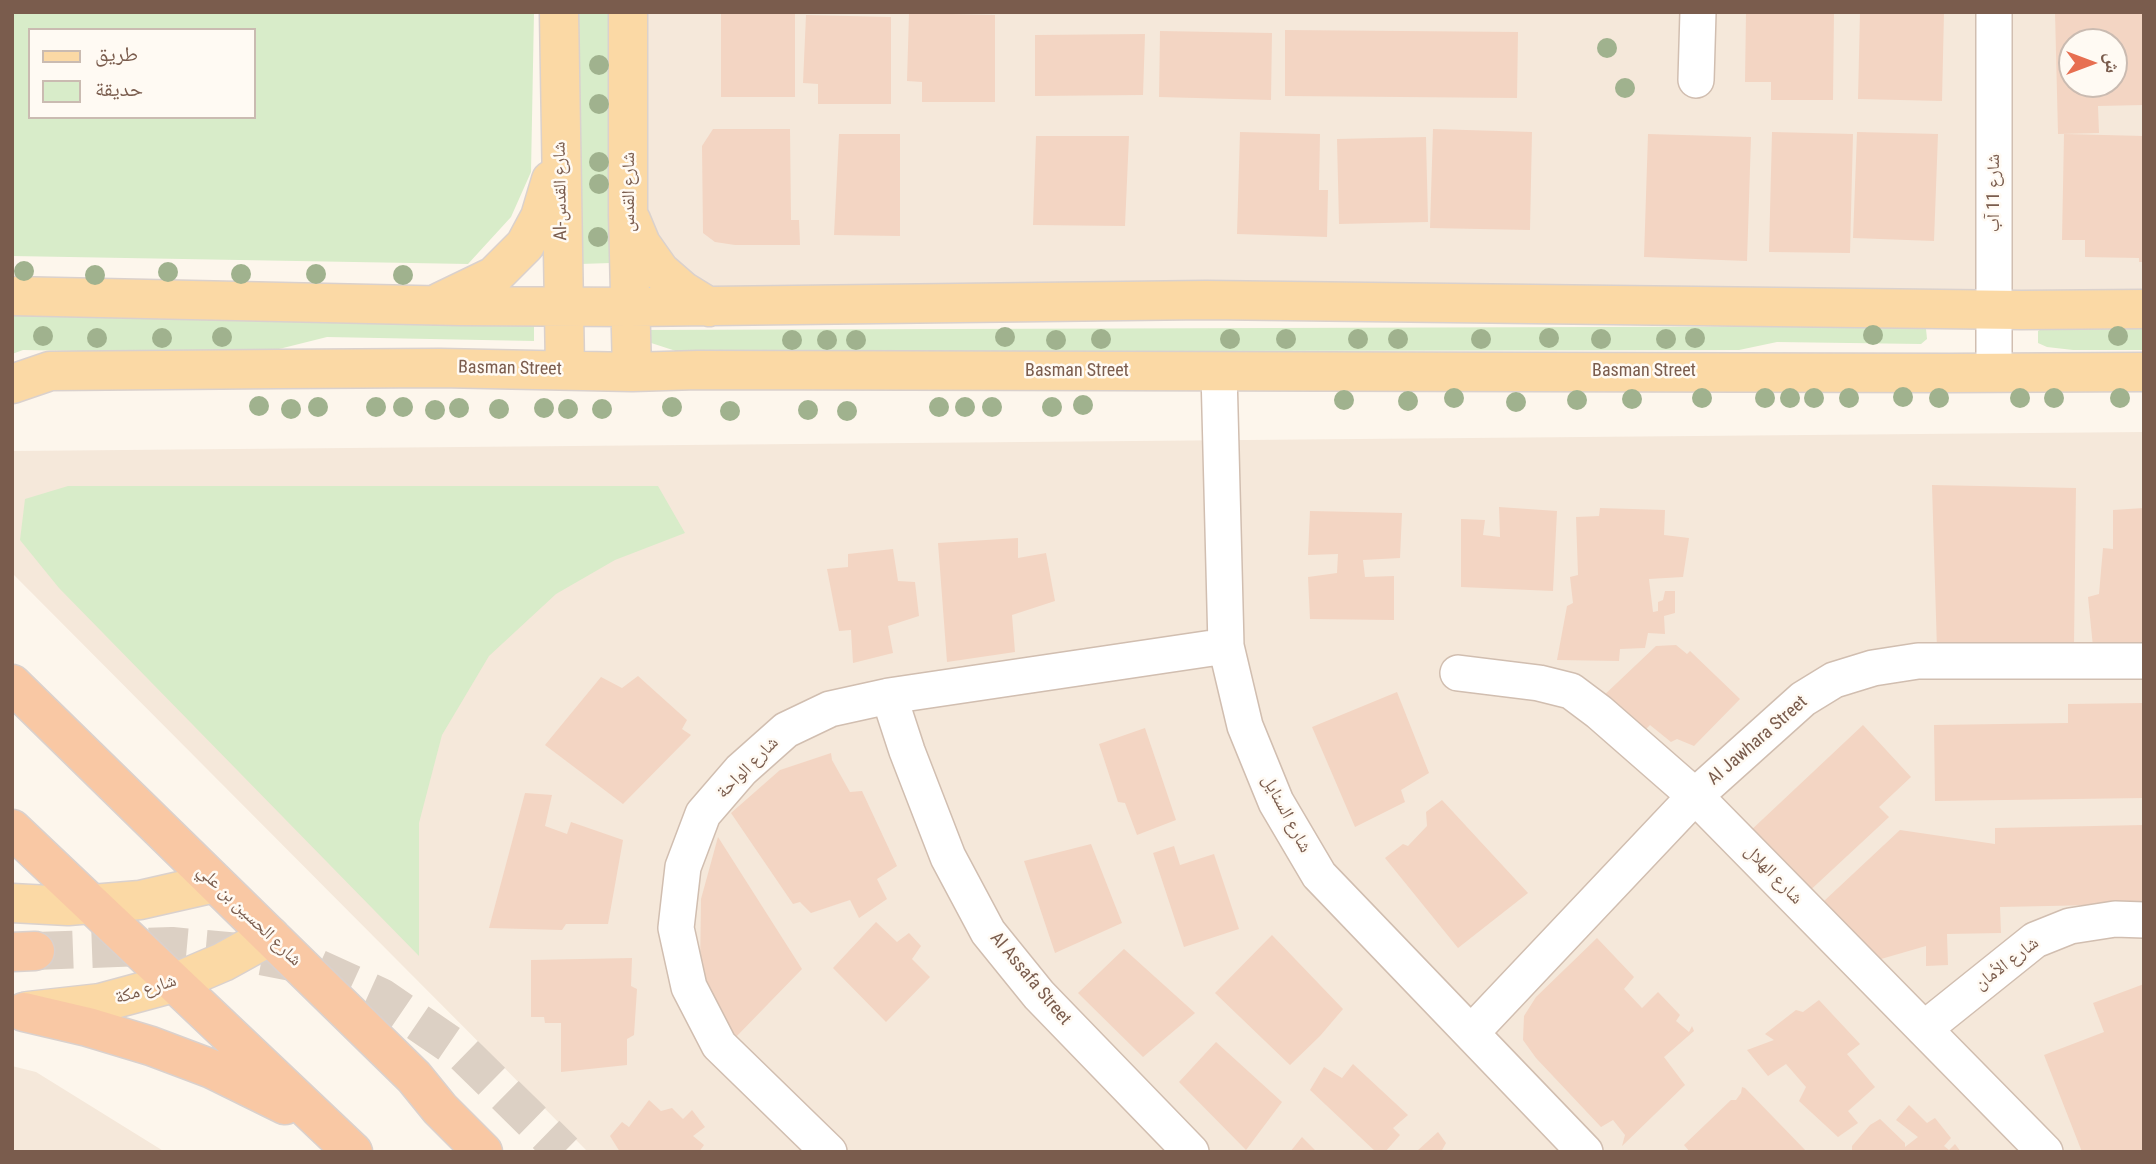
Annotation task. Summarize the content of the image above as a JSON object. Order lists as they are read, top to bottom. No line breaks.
{"streets":{"highway":["شارع الحسين بن علي"],"main road":["Al-شارع القدس","شارع القدس","Basman Street","شارع مكة"],"street":["شارع 11 آب","Al Jawhara Street","شارع الواحة","شارع السنايل","شارع الهلال","شارع الأمان","Al Assafa Street"]},"crossings":[["Al-شارع القدس","Basman Street"],["شارع القدس","Basman Street"],["شارع 11 آب","Basman Street"],["Basman Street","شارع السنايل"],["Al Jawhara Street","شارع السنايل"],["Al Jawhara Street","شارع الهلال"],["شارع الواحة","شارع السنايل"],["شارع الواحة","Al Assafa Street"],["شارع الهلال","شارع الأمان"],["شارع الحسين بن علي","شارع مكة"]],"legend":["طريق","حديقة"],"north":"right"}
